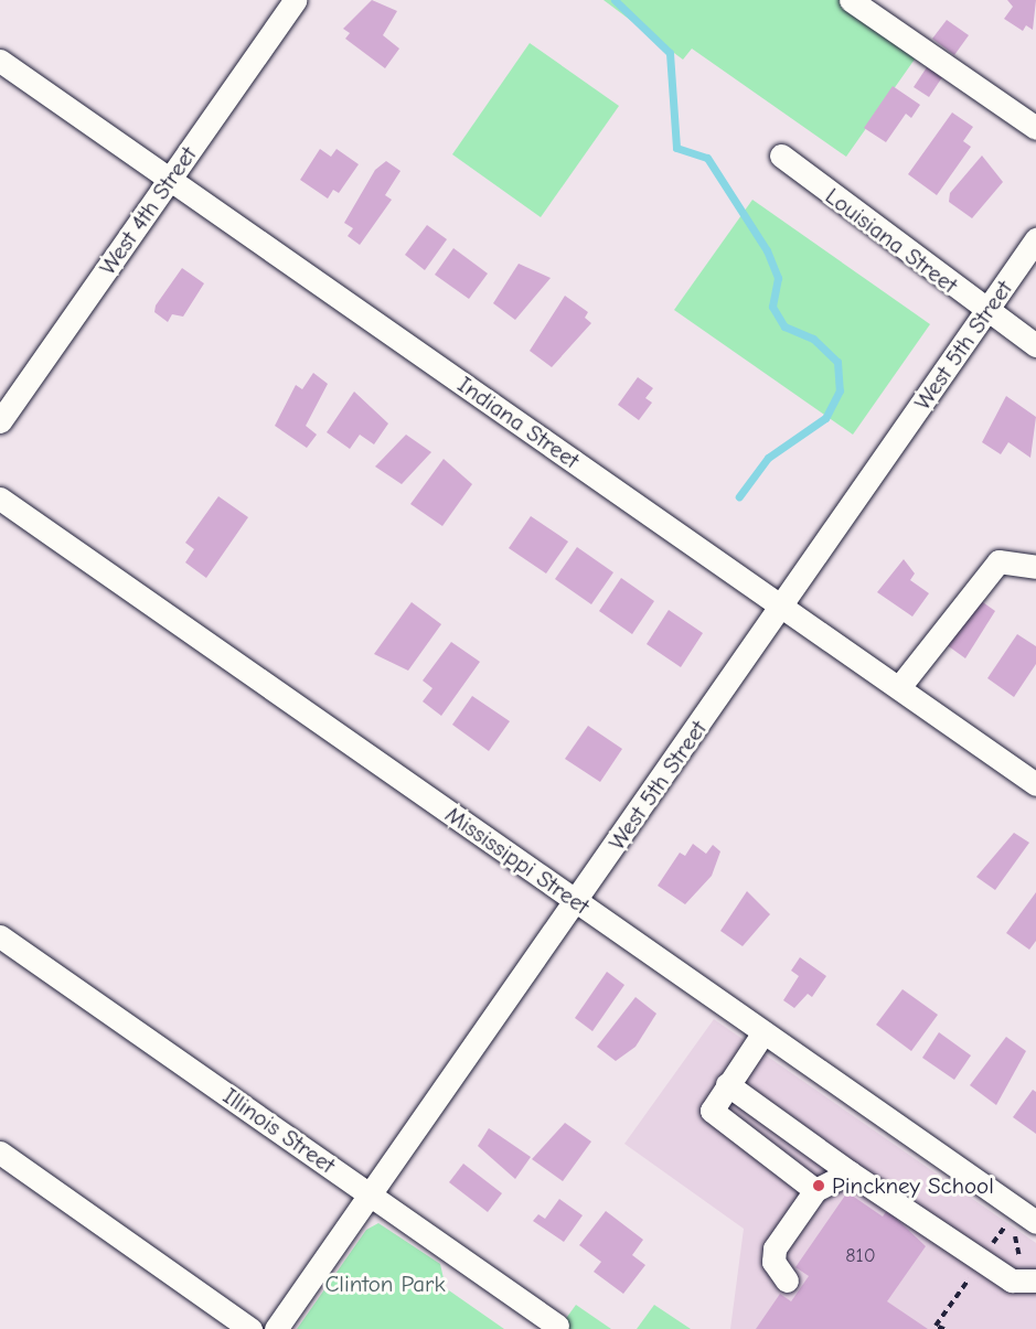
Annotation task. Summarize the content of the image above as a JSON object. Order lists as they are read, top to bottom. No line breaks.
{"streets":{"street":["West 4th Street","Louisiana Street","West 5th Street","Indiana Street","Mississippi Street","Illinois Street"]},"crossings":[["West 4th Street","Indiana Street"],["Louisiana Street","West 5th Street"],["West 5th Street","Indiana Street"],["West 5th Street","Mississippi Street"],["West 5th Street","Illinois Street"]],"parks":["Clinton Park"],"places":["Pinckney School"],"house_numbers":["810"]}
